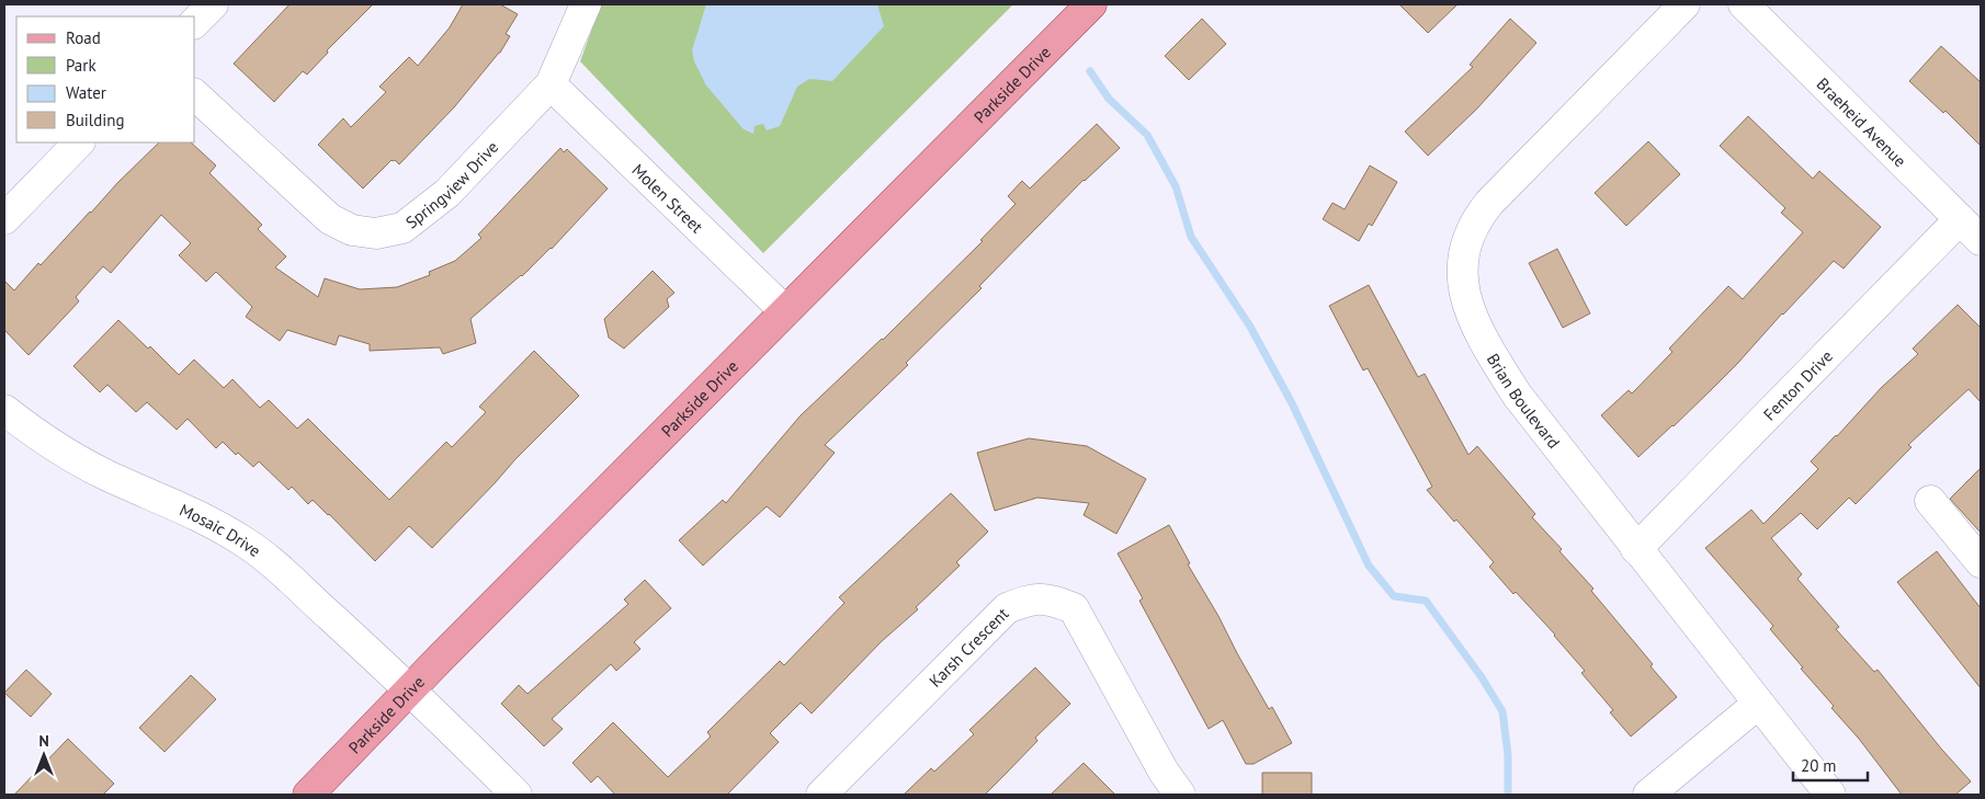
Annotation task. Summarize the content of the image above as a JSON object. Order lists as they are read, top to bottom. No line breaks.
{"streets":{"main road":["Parkside Drive"],"street":["Braeheid Avenue","Springview Drive","Molen Street","Fenton Drive","Brian Boulevard","Mosaic Drive","Karsh Crescent"]},"crossings":[["Parkside Drive","Molen Street"],["Parkside Drive","Mosaic Drive"],["Braeheid Avenue","Fenton Drive"],["Springview Drive","Molen Street"],["Fenton Drive","Brian Boulevard"]],"legend":["Road","Park","Water","Building"],"scale_bar":"20 m","north":"top"}
